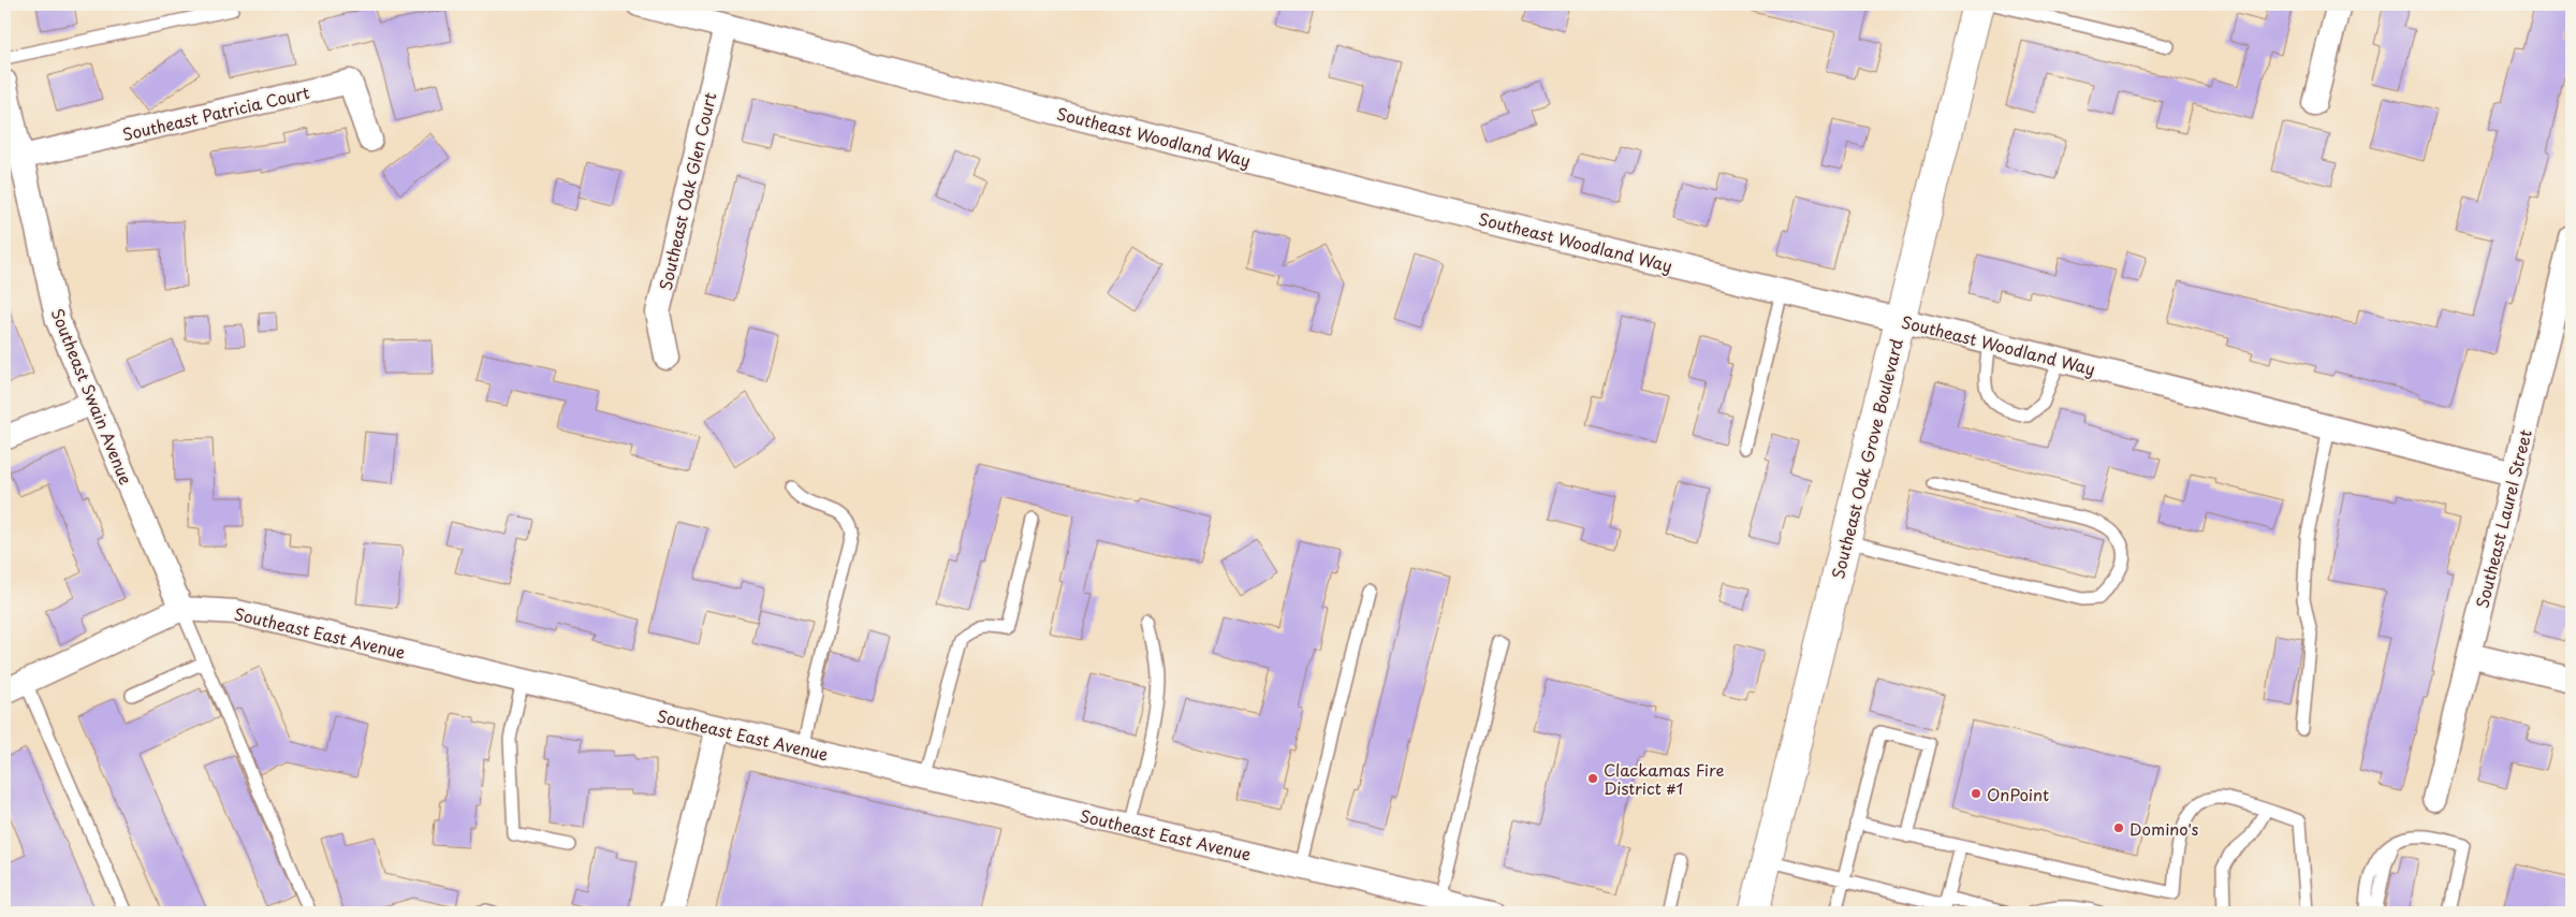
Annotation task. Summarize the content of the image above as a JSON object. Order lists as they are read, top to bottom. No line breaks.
{"streets":{"street":["Southeast Patricia Court","Southeast Woodland Way","Southeast Oak Glen Court","Southeast Swain Avenue","Southeast Oak Grove Boulevard","Southeast Laurel Street","Southeast East Avenue"]},"crossings":[["Southeast Patricia Court","Southeast Swain Avenue"],["Southeast Woodland Way","Southeast Oak Glen Court"],["Southeast Woodland Way","Southeast Oak Grove Boulevard"],["Southeast Woodland Way","Southeast Laurel Street"],["Southeast Swain Avenue","Southeast East Avenue"]],"places":["Clackamas Fire District #1","OnPoint","Domino's"]}
